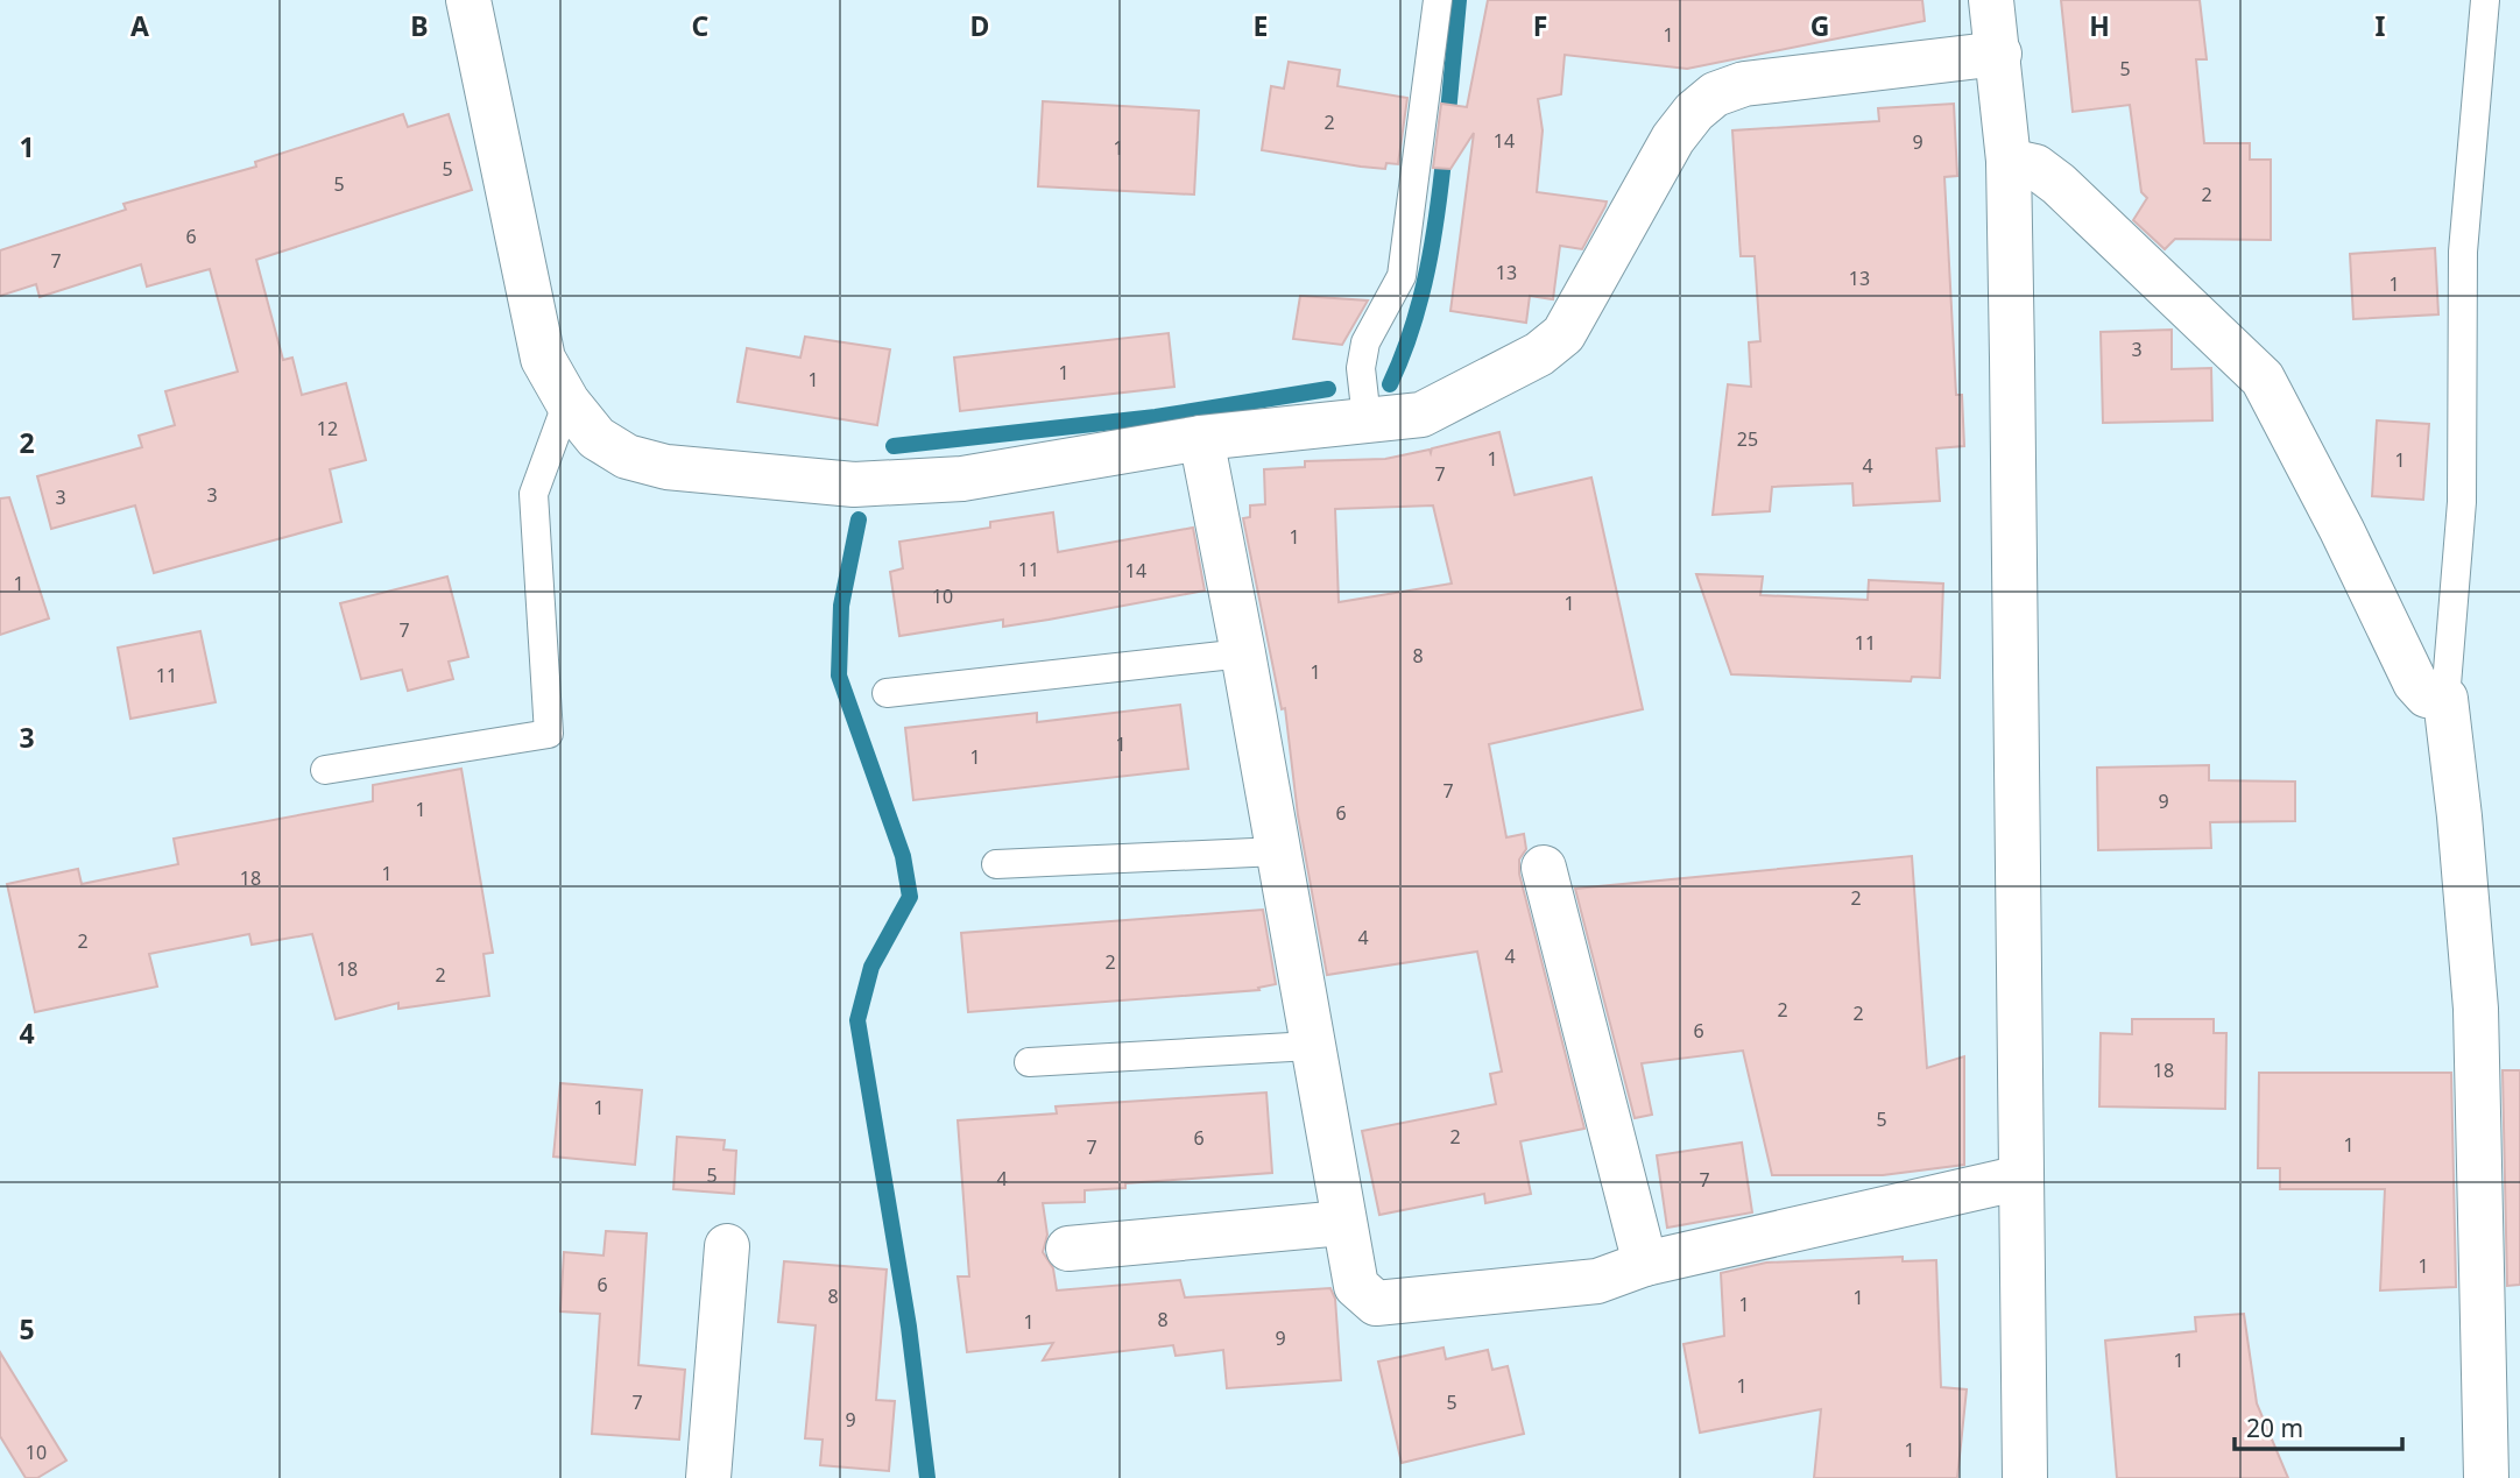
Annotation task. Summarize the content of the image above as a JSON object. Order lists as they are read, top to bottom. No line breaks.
{"house_numbers":["1","5","2","14","9","1","5","5","2","6","7","13","13","1","3","1","1","12","25","1","1","4","7","3","3","1","11","14","1","10","1","7","11","8","1","11","1","1","7","9","1","6","1","18","2","4","2","4","2","18","2","2","2","6","18","1","5","2","6","1","7","5","4","7","1","6","8","1","1","8","1","9","1","1","7","5","9","1","10"],"scale_bar":"20 m","grid":{"columns":["A","B","C","D","E","F","G","H","I"],"rows":["1","2","3","4","5"]}}
